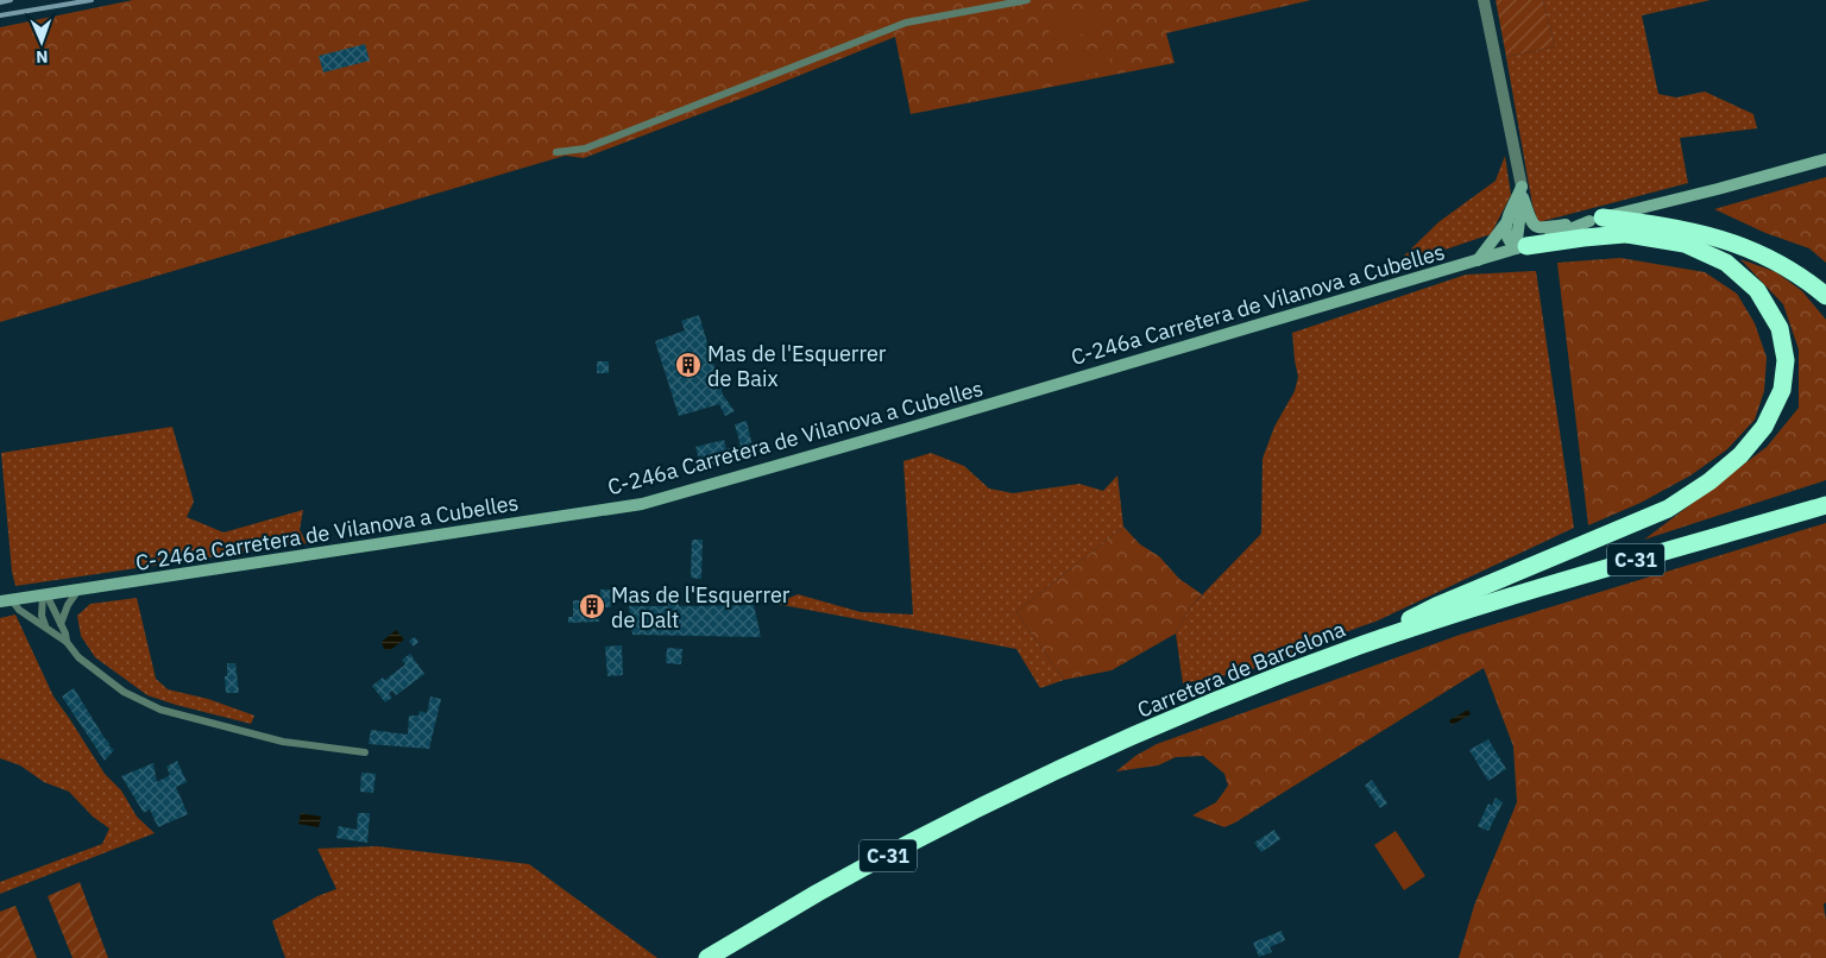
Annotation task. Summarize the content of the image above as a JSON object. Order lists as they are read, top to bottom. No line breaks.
{"streets":{"highway":["C-31","Carretera de Barcelona"],"main road":["C-246a Carretera de Vilanova a Cubelles"]},"places":{"building":["Mas de l'Esquerrer de Baix","Mas de l'Esquerrer de Dalt"]},"north":"bottom"}
